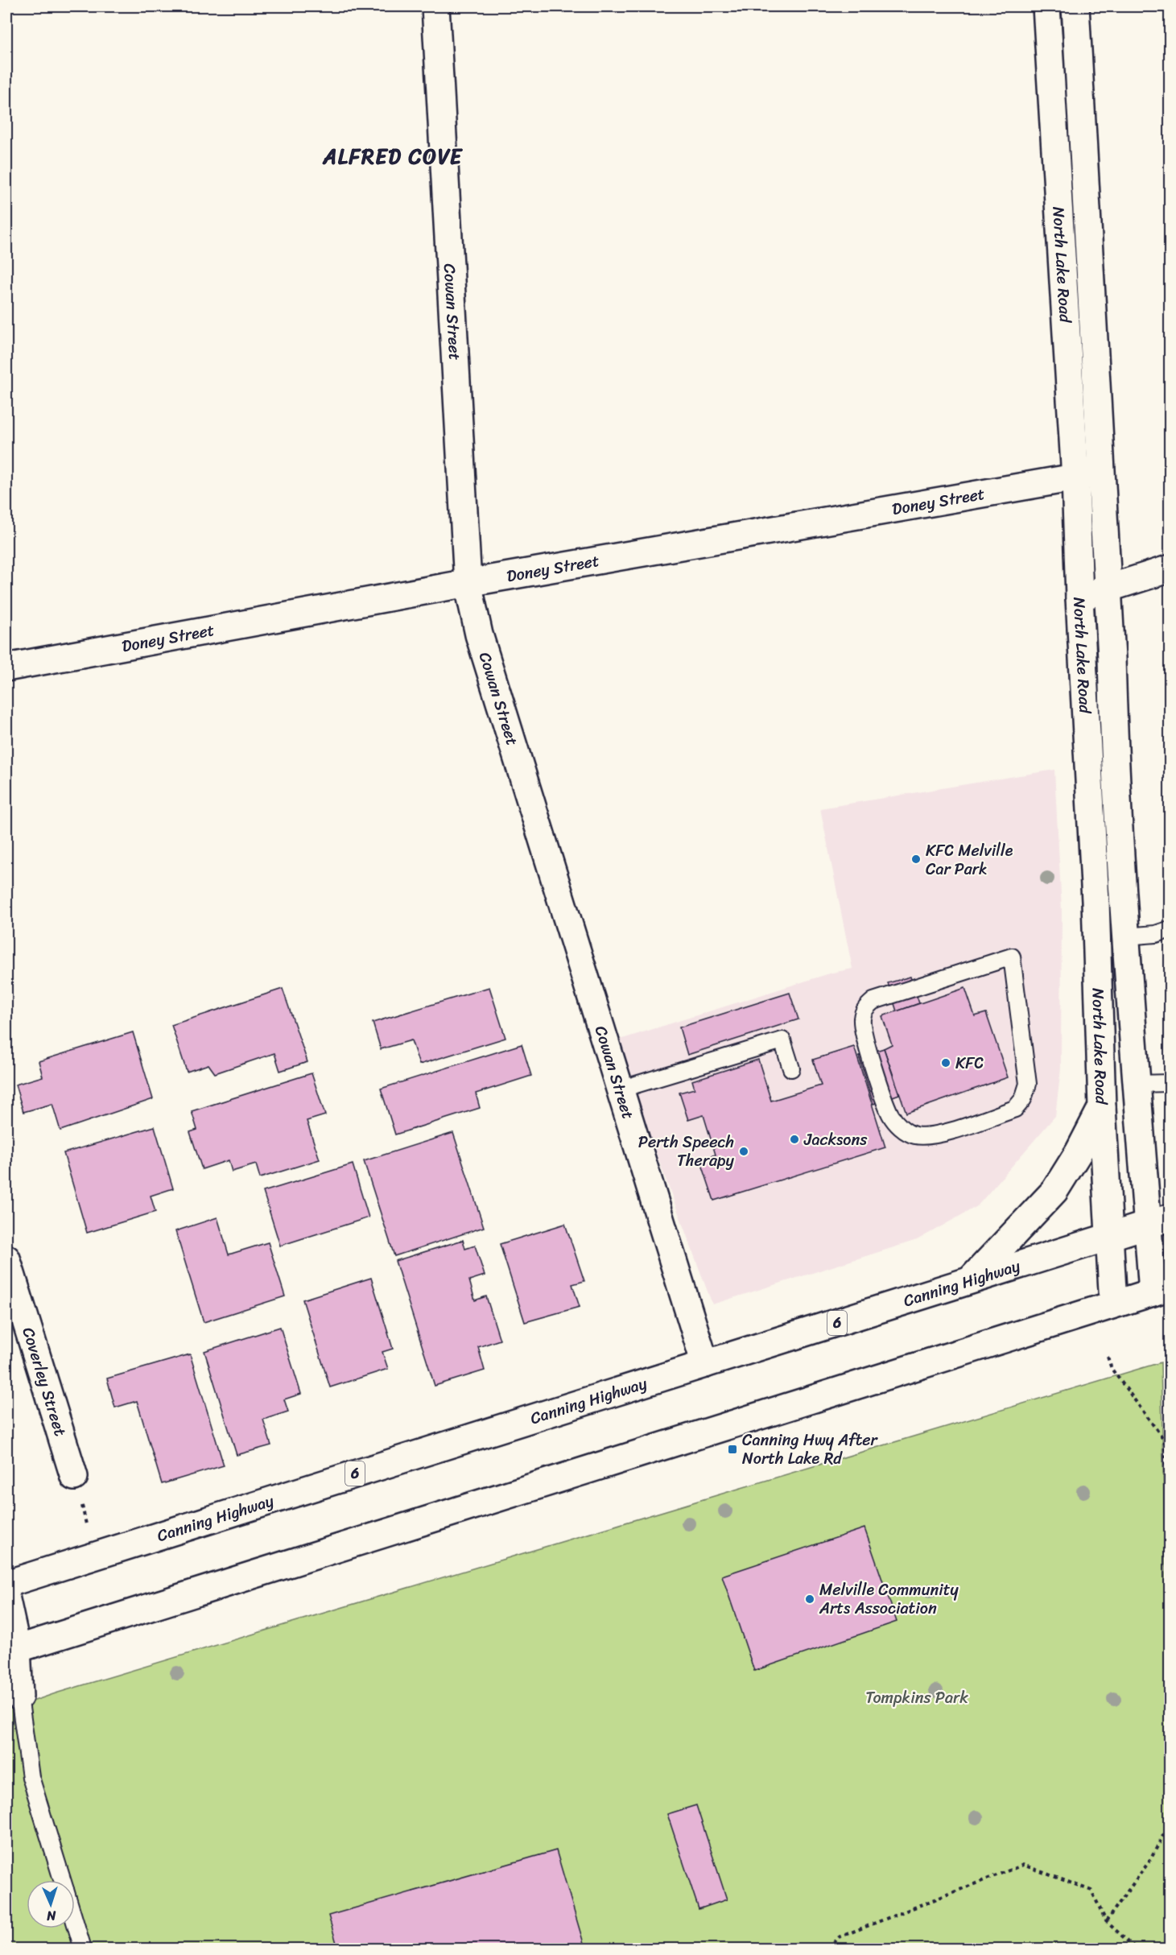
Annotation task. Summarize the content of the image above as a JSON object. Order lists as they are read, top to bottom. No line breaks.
{"streets":{"main road":["North Lake Road","Cowan Street","Doney Street","Canning Highway","6","Coverley Street"]},"crossings":[["North Lake Road","Doney Street"],["North Lake Road","Canning Highway"],["Cowan Street","Doney Street"],["Cowan Street","Canning Highway"]],"districts":["ALFRED COVE"],"parks":["Tompkins Park"],"places":{"other":["KFC Melville Car Park","KFC","Jacksons","Perth Speech Therapy","Melville Community Arts Association"],"transit":["Canning Hwy After North Lake Rd"]},"north":"bottom"}
